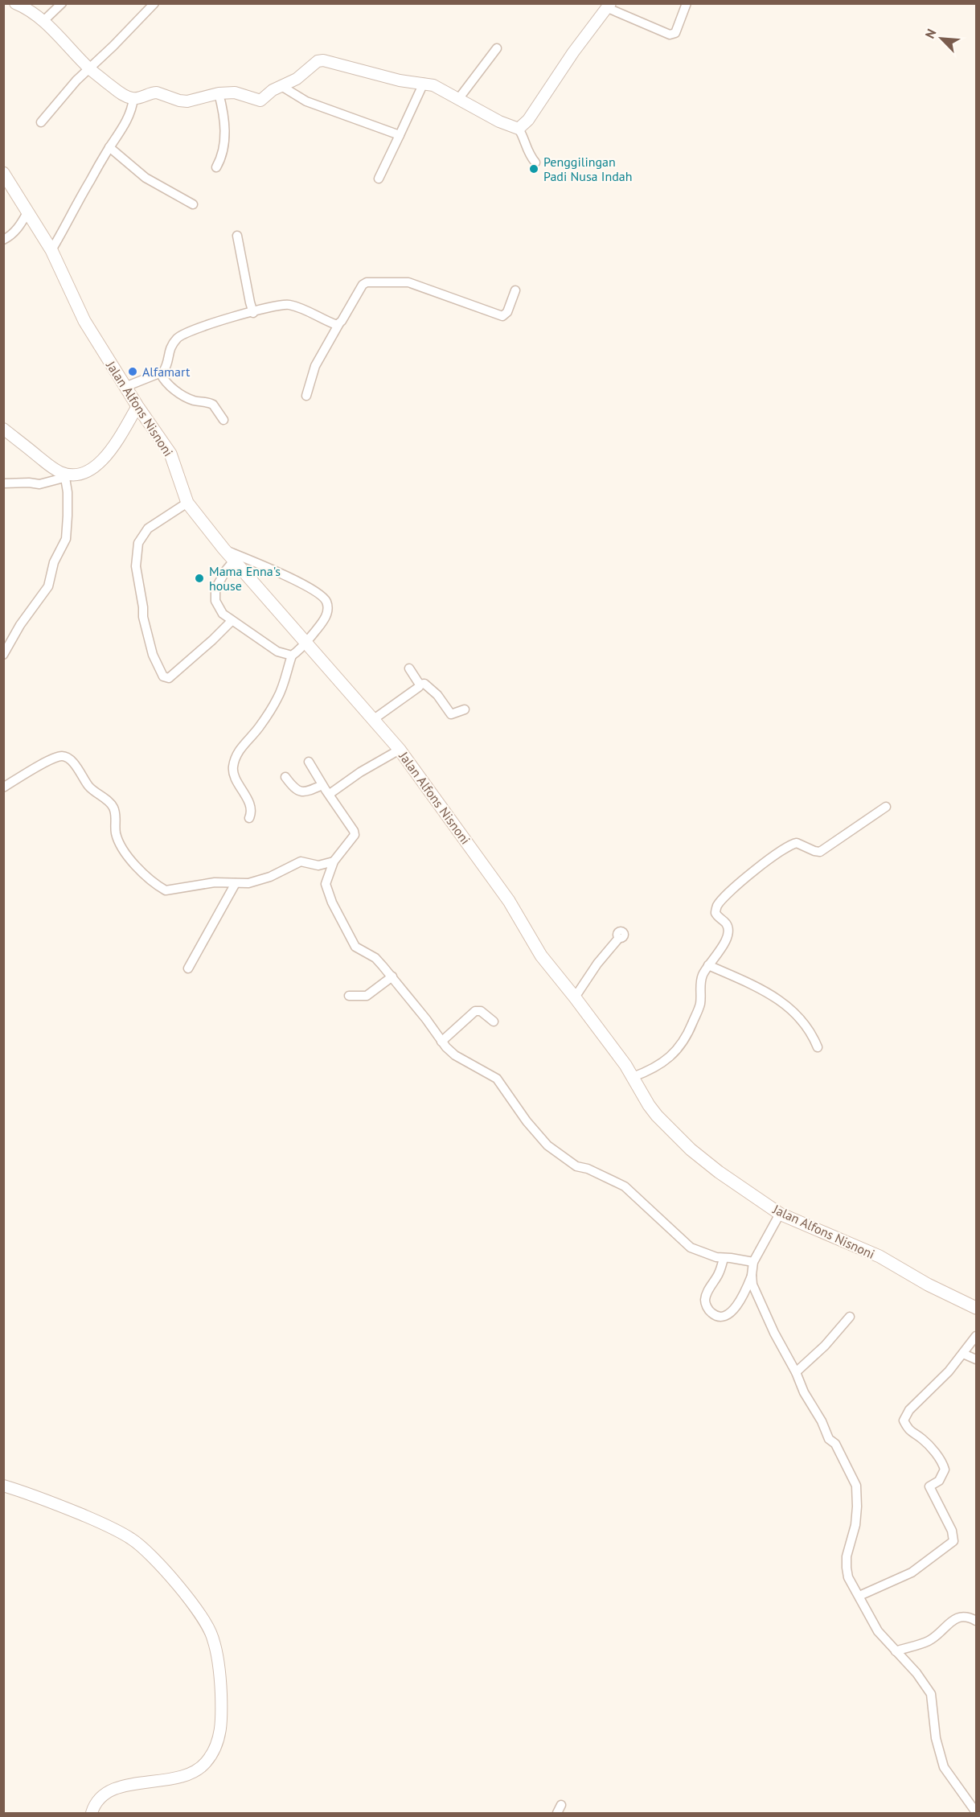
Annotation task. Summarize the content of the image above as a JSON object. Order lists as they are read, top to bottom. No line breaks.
{"streets":{"main road":["Jalan Alfons Nisnoni"]},"places":["Penggilingan Padi Nusa Indah","Alfamart","Mama Enna's house"],"north":"top left"}
